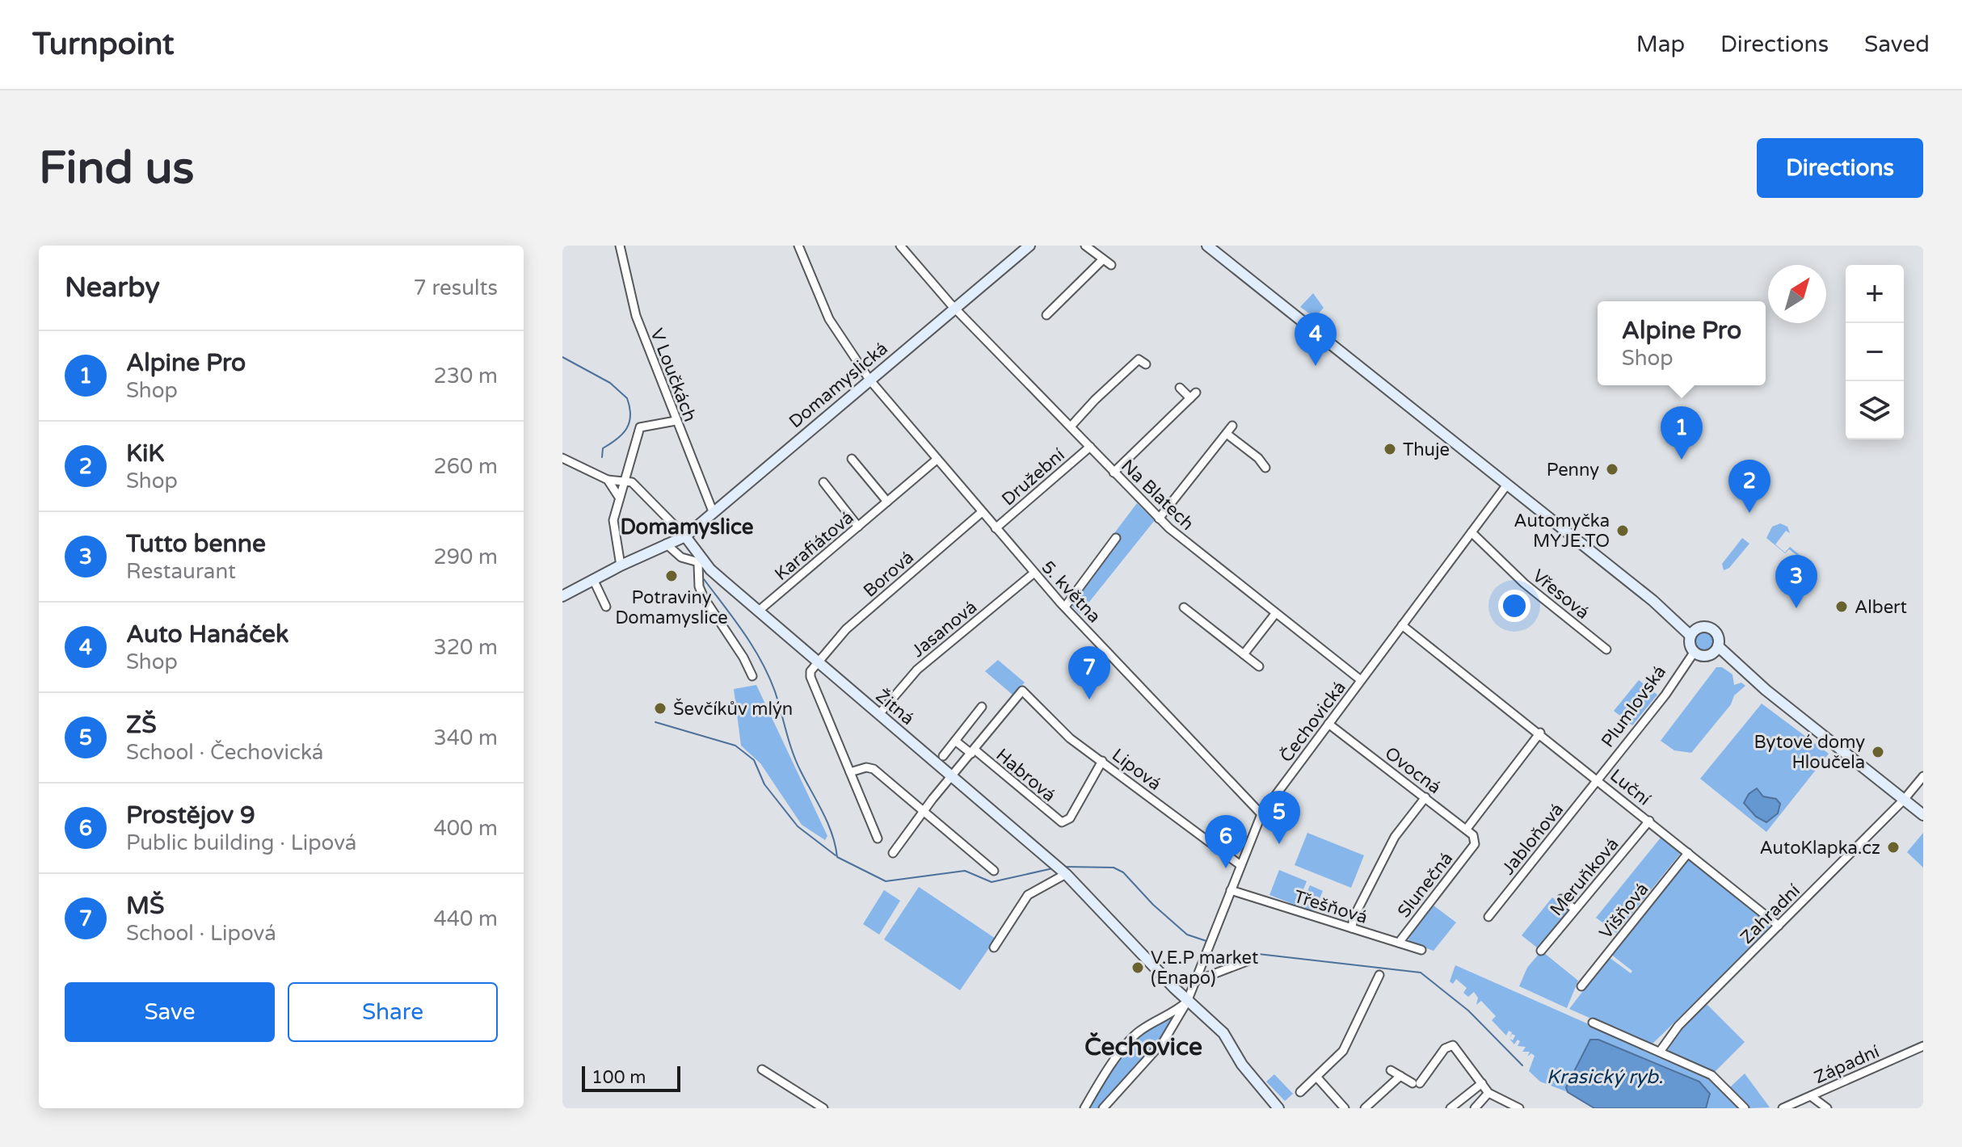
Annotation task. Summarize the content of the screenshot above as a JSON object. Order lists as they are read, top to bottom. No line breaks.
{"streets":{"street":["V Loučkách","Domamyslická","Družební","Na Blatech","Karafiátová","Borová","5. května","Vřesová","Jasanová","Plumlovská","Žitná","Čechovická","Lipová","Ovocná","Habrová","Luční","Jabloňová","Meruňková","Slunečná","Třešňová","Višňová","Zahradní","Západní"]},"crossings":[["V Loučkách","Domamyslická"],["Domamyslická","Na Blatech"],["Domamyslická","5. května"],["Domamyslická","Žitná"],["Družební","Na Blatech"],["Družební","5. května"],["Na Blatech","Čechovická"],["Karafiátová","5. května"],["Karafiátová","Žitná"],["Borová","5. května"],["Borová","Žitná"],["5. května","Jasanová"],["5. května","Čechovická"],["Vřesová","Čechovická"],["Jasanová","Žitná"],["Plumlovská","Luční"],["Plumlovská","Jabloňová"],["Žitná","Čechovická"],["Čechovická","Lipová"],["Čechovická","Ovocná"],["Čechovická","Luční"],["Čechovická","Třešňová"],["Lipová","Habrová"],["Ovocná","Slunečná"],["Luční","Jabloňová"],["Luční","Meruňková"],["Luční","Višňová"],["Luční","Zahradní"],["Slunečná","Třešňová"]],"districts":["Domamyslice","Čechovice"],"water":["Krasický ryb."],"places":["Thuje","Penny","Automyčka MYJE.TO","Potraviny Domamyslice","Albert","Ševčíkův mlýn","Bytové domy Hloučela","AutoKlapka.cz","V.E.P market (Enapo)"],"scale_bar":"100 m","north":"top right","page":{"header":"Turnpoint","nav":["Map","Directions","Saved"],"buttons":["Directions",["Save","Share"]],"title":"Find us","heading":["Nearby","7 results"],"map_buttons":["+","−"],"popup":["Alpine Pro","Shop"],"pins":["4","1","2","3","7","5","6"],"list":[{"mark":"1","name":"Alpine Pro","note":"Shop","value":"230 m"},{"mark":"2","name":"KiK","note":"Shop","value":"260 m"},{"mark":"3","name":"Tutto benne","note":"Restaurant","value":"290 m"},{"mark":"4","name":"Auto Hanáček","note":"Shop","value":"320 m"},{"mark":"5","name":"ZŠ","note":"School · Čechovická","value":"340 m"},{"mark":"6","name":"Prostějov 9","note":"Public building · Lipová","value":"400 m"},{"mark":"7","name":"MŠ","note":"School · Lipová","value":"440 m"}],"scale":"100 m"}}
